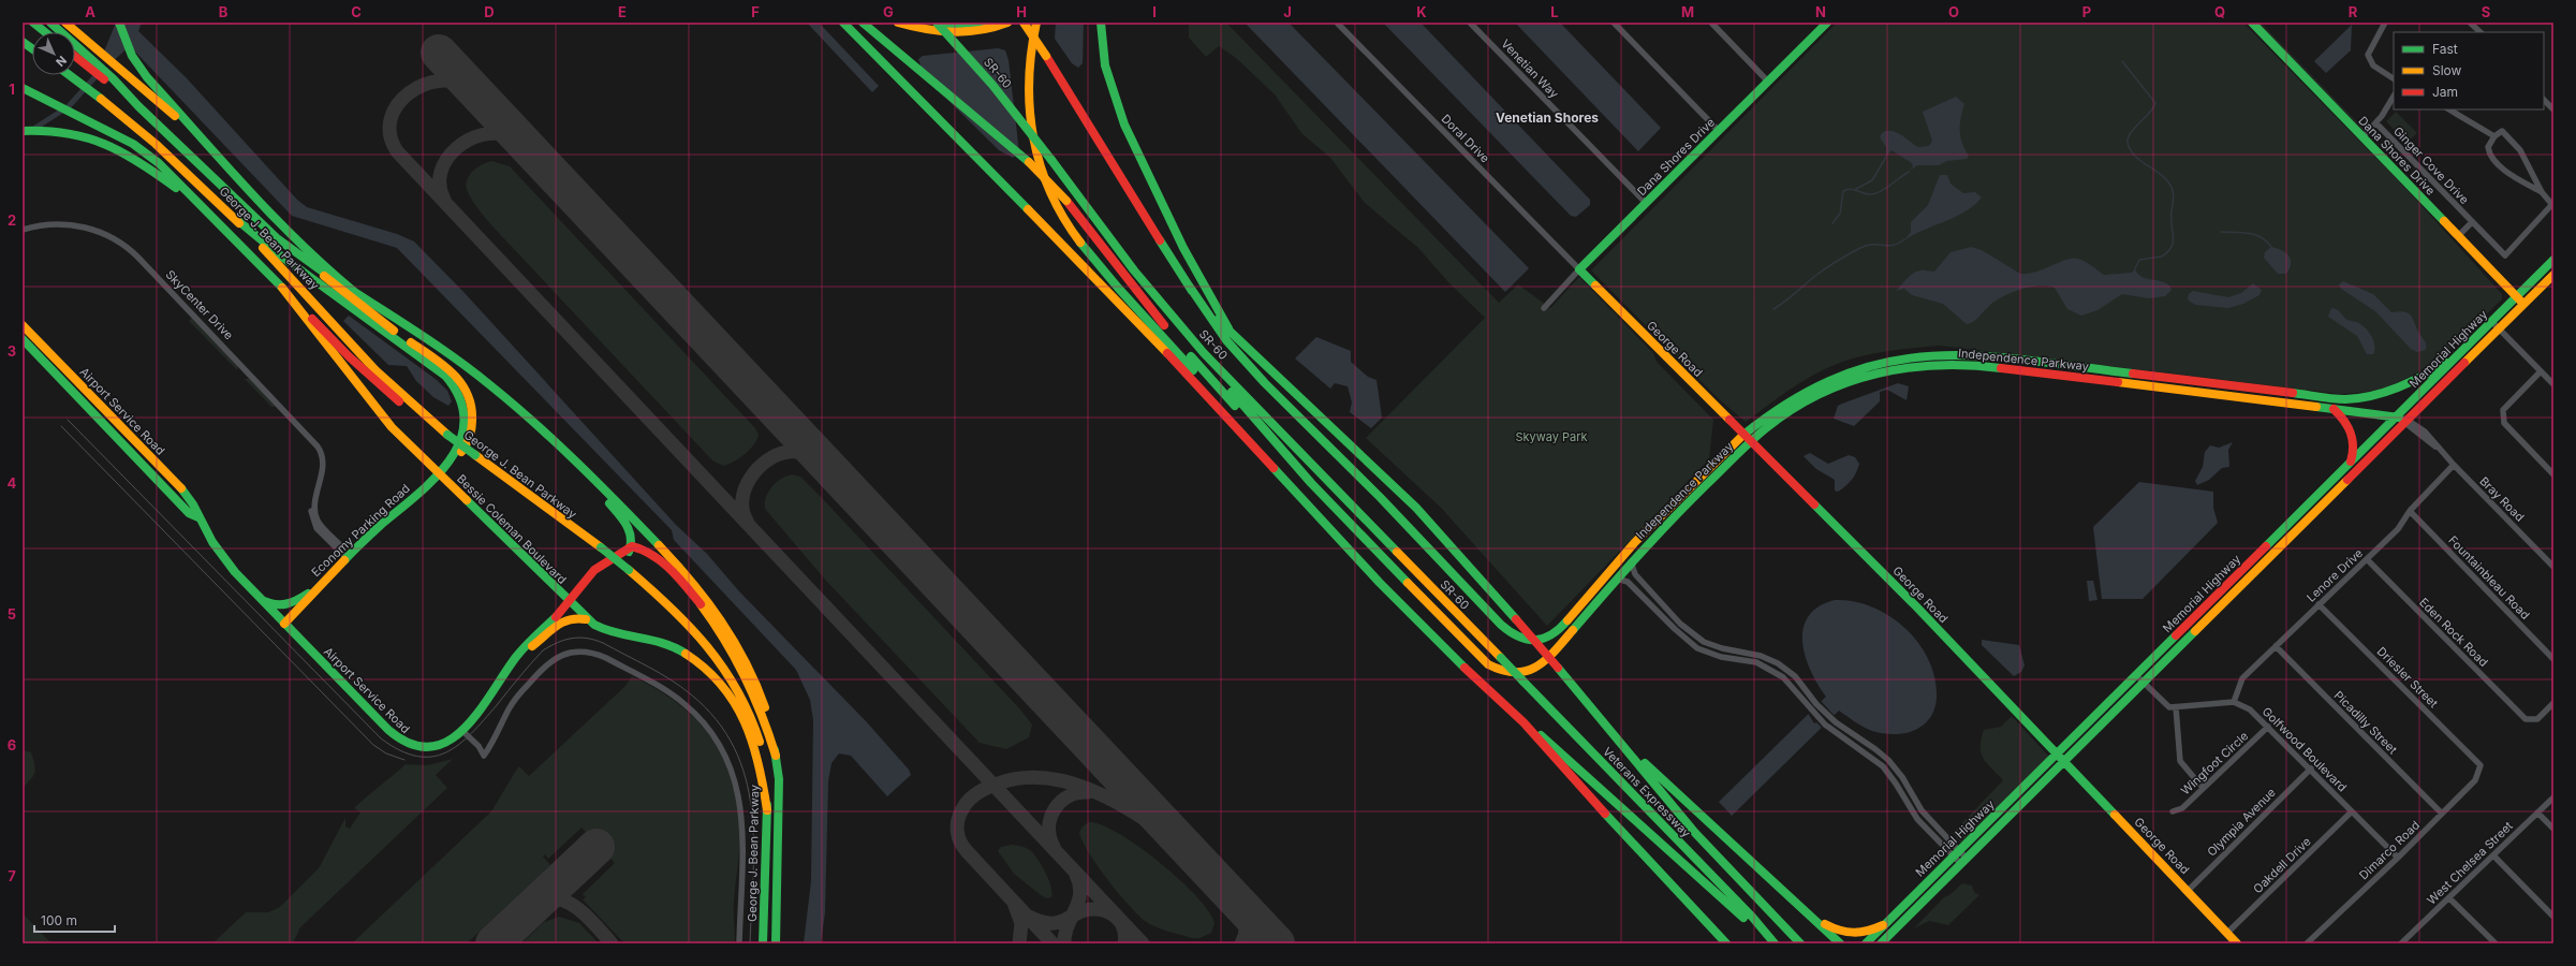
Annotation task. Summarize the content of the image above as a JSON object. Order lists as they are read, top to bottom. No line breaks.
{"streets":{"main road":["SR-60","Dana Shores Drive","George J. Bean Parkway","George Road","Memorial Highway","Independence Parkway","Airport Service Road","Bessie Coleman Boulevard","Economy Parking Road","Veterans Expressway"],"street":["Venetian Way","Doral Drive","Ginger Cove Drive","SkyCenter Drive","Bray Road","Lenore Drive","Fountainbleau Road","Eden Rock Road","Driesler Street","Picadilly Street","Golfwood Boulevard","Wingfoot Circle","Olympia Avenue","Dimarco Road","West Chelsea Street","Oakdell Drive"]},"crossings":[["Venetian Way","Dana Shores Drive"],["SR-60","Independence Parkway"],["SR-60","Veterans Expressway"],["Doral Drive","Dana Shores Drive"],["Doral Drive","George Road"],["Dana Shores Drive","George Road"],["Dana Shores Drive","Memorial Highway"],["George J. Bean Parkway","Bessie Coleman Boulevard"],["SkyCenter Drive","Economy Parking Road"],["George Road","Memorial Highway"],["George Road","Independence Parkway"],["George Road","Olympia Avenue"],["George Road","Oakdell Drive"],["Memorial Highway","Independence Parkway"],["Memorial Highway","Bray Road"],["Independence Parkway","Bray Road"],["Airport Service Road","Bessie Coleman Boulevard"],["Airport Service Road","Economy Parking Road"],["Bray Road","Lenore Drive"],["Bessie Coleman Boulevard","Economy Parking Road"],["Lenore Drive","Fountainbleau Road"],["Lenore Drive","Eden Rock Road"],["Lenore Drive","Driesler Street"],["Lenore Drive","Picadilly Street"],["Lenore Drive","Golfwood Boulevard"],["Driesler Street","Dimarco Road"],["Picadilly Street","Dimarco Road"],["Golfwood Boulevard","Wingfoot Circle"],["Golfwood Boulevard","Olympia Avenue"],["Golfwood Boulevard","Dimarco Road"],["Golfwood Boulevard","Oakdell Drive"]],"districts":["Venetian Shores"],"parks":["Skyway Park"],"legend":["Fast","Slow","Jam"],"scale_bar":"100 m","north":"bottom right","grid":{"columns":["A","B","C","D","E","F","G","H","I","J","K","L","M","N","O","P","Q","R","S"],"rows":["1","2","3","4","5","6","7"]}}
